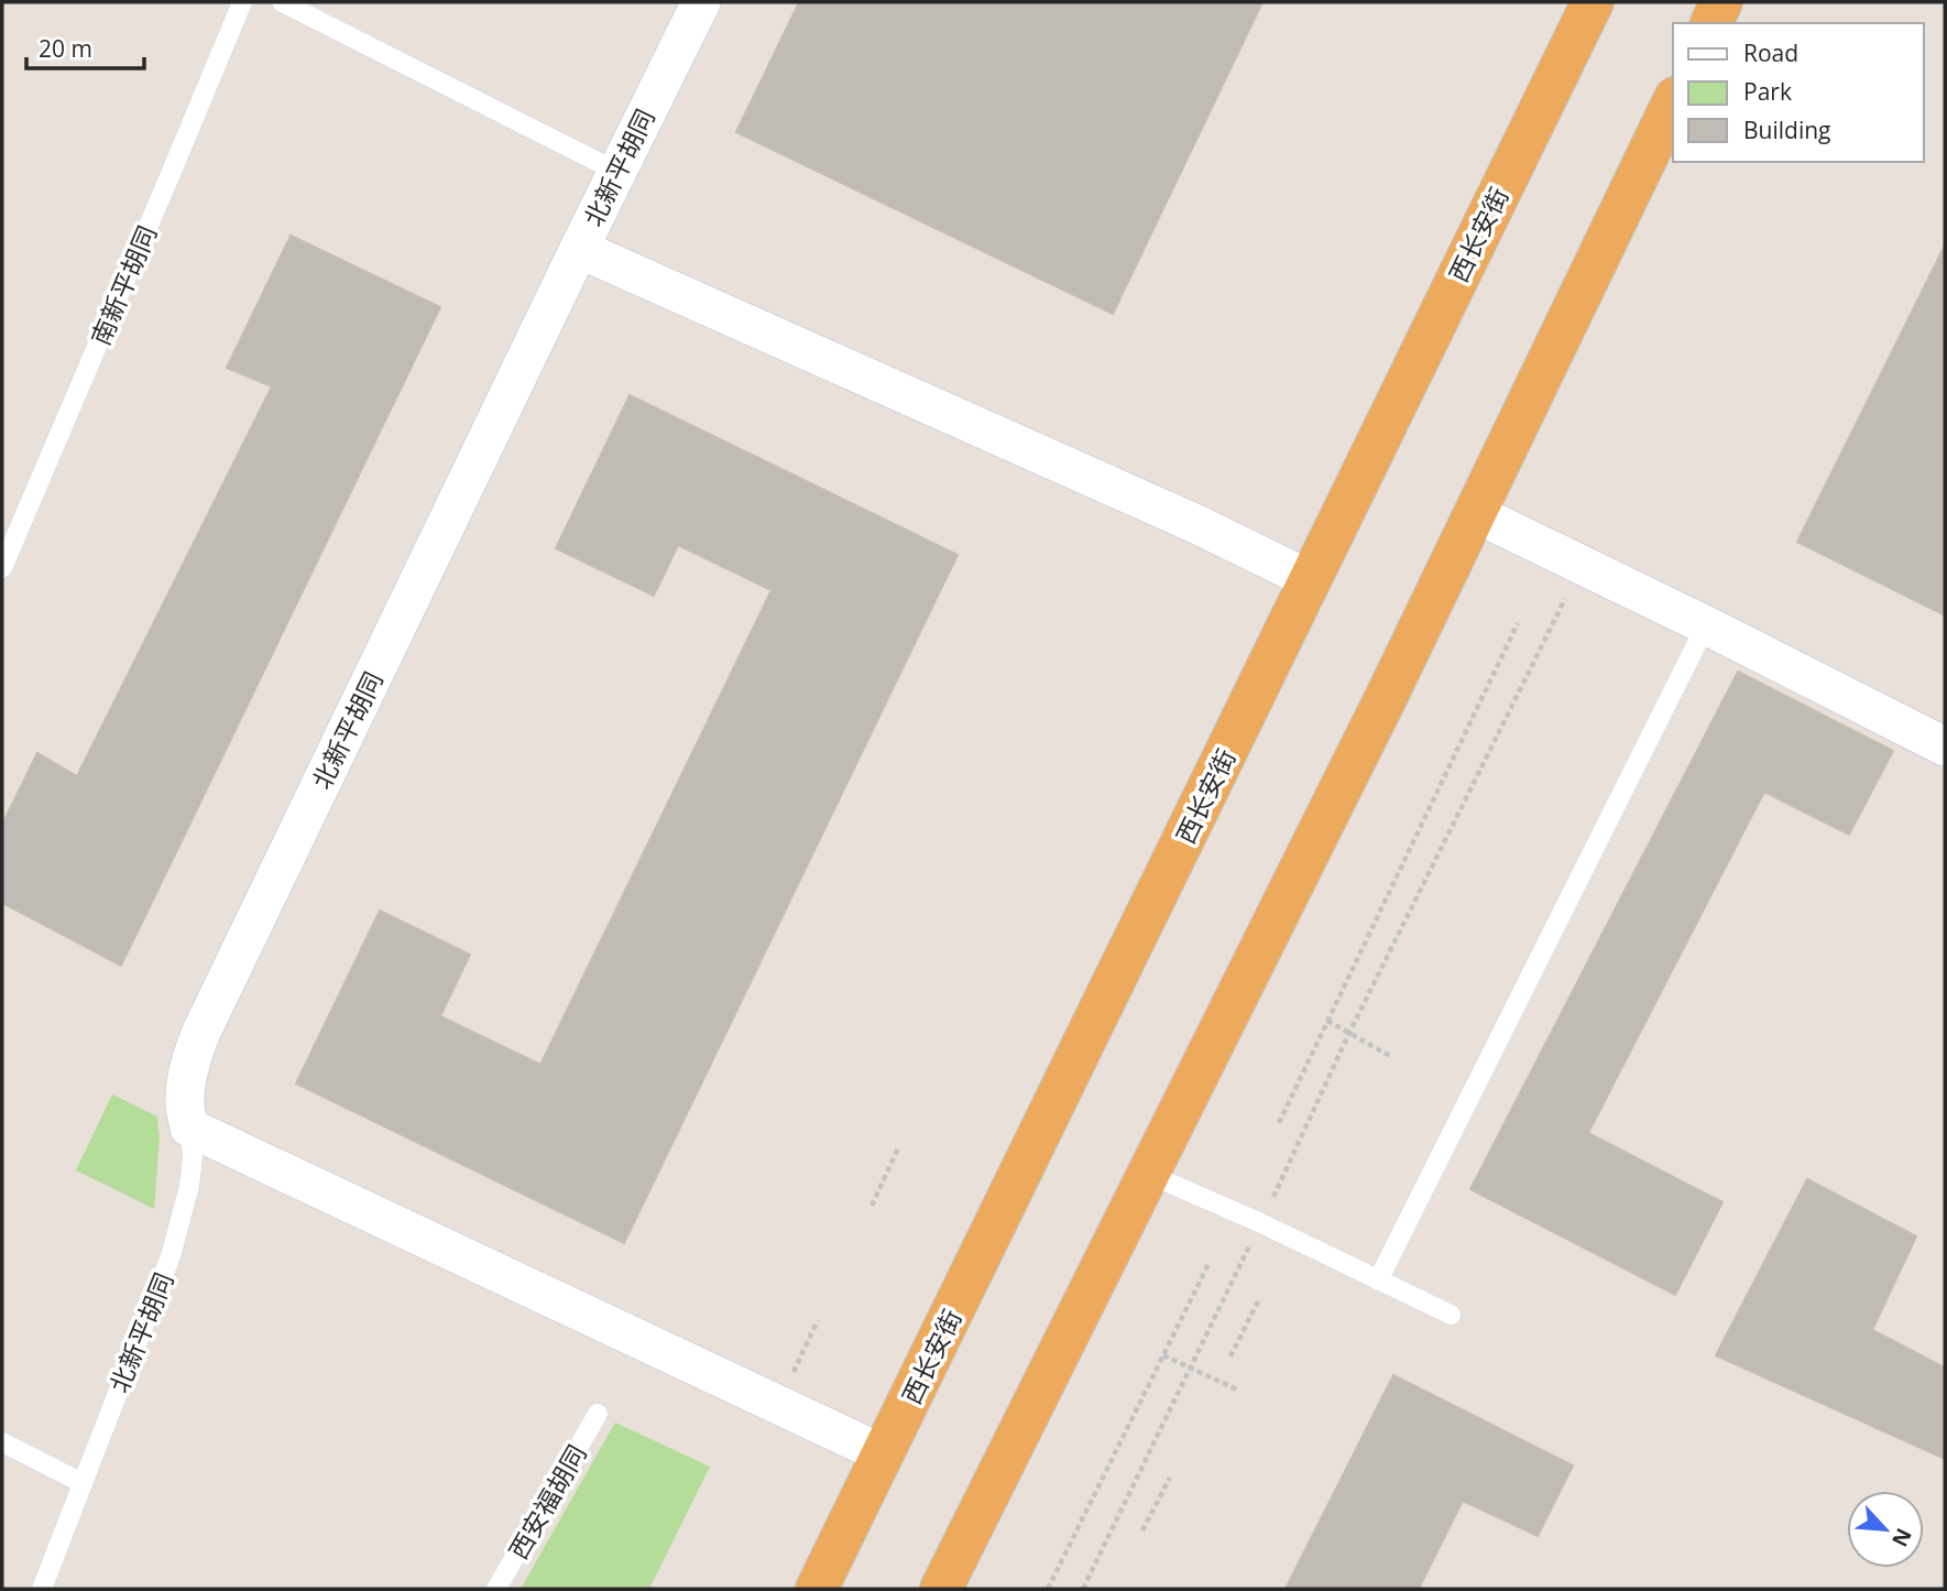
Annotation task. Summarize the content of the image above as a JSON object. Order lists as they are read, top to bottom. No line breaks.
{"streets":{"highway":["西长安街"],"street":["北新平胡同"],"lane":["南新平胡同","西安福胡同"]},"legend":["Road","Park","Building"],"scale_bar":"20 m","north":"bottom right"}
